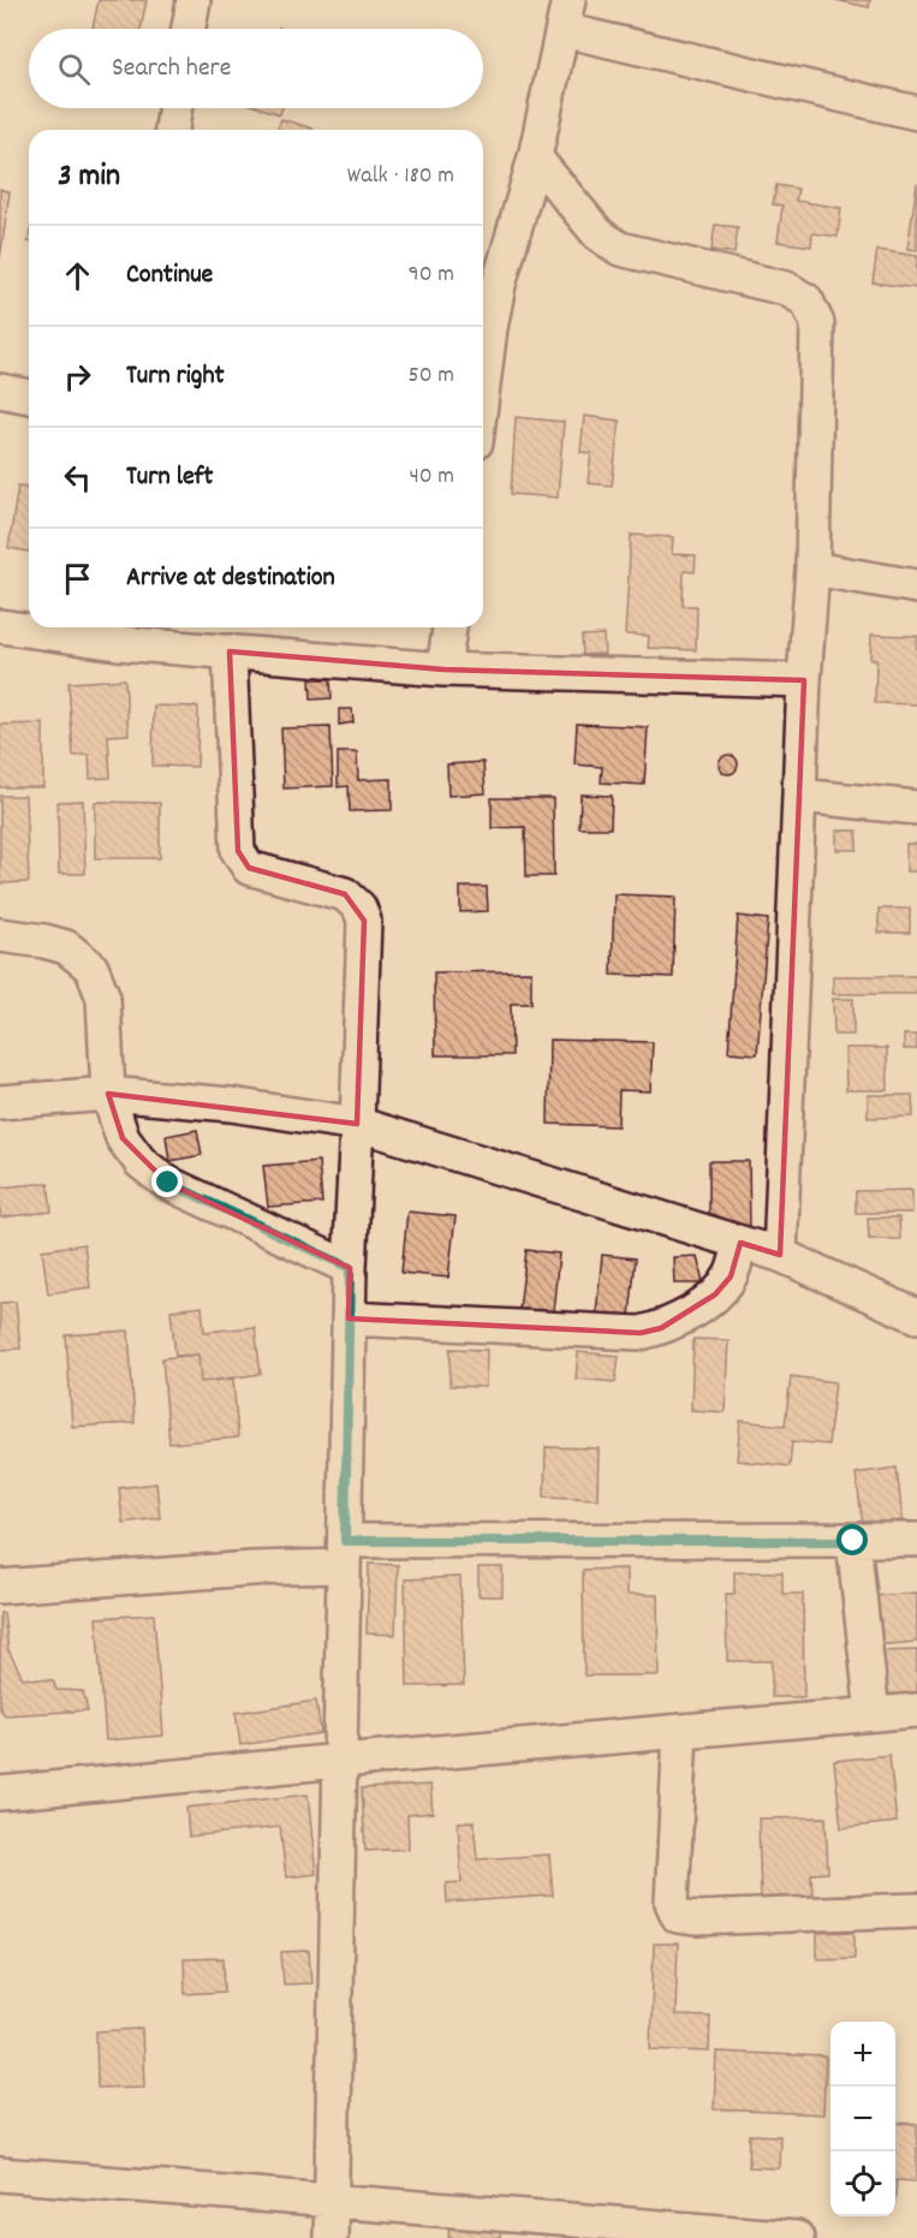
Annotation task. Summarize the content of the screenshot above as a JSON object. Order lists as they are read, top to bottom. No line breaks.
{"page":{"search":"Search here","heading":["3 min","Walk · 180 m"],"list":[["Continue","90 m"],["Turn right","50 m"],["Turn left","40 m"],"Arrive at destination"],"map_buttons":["+","−"]}}
